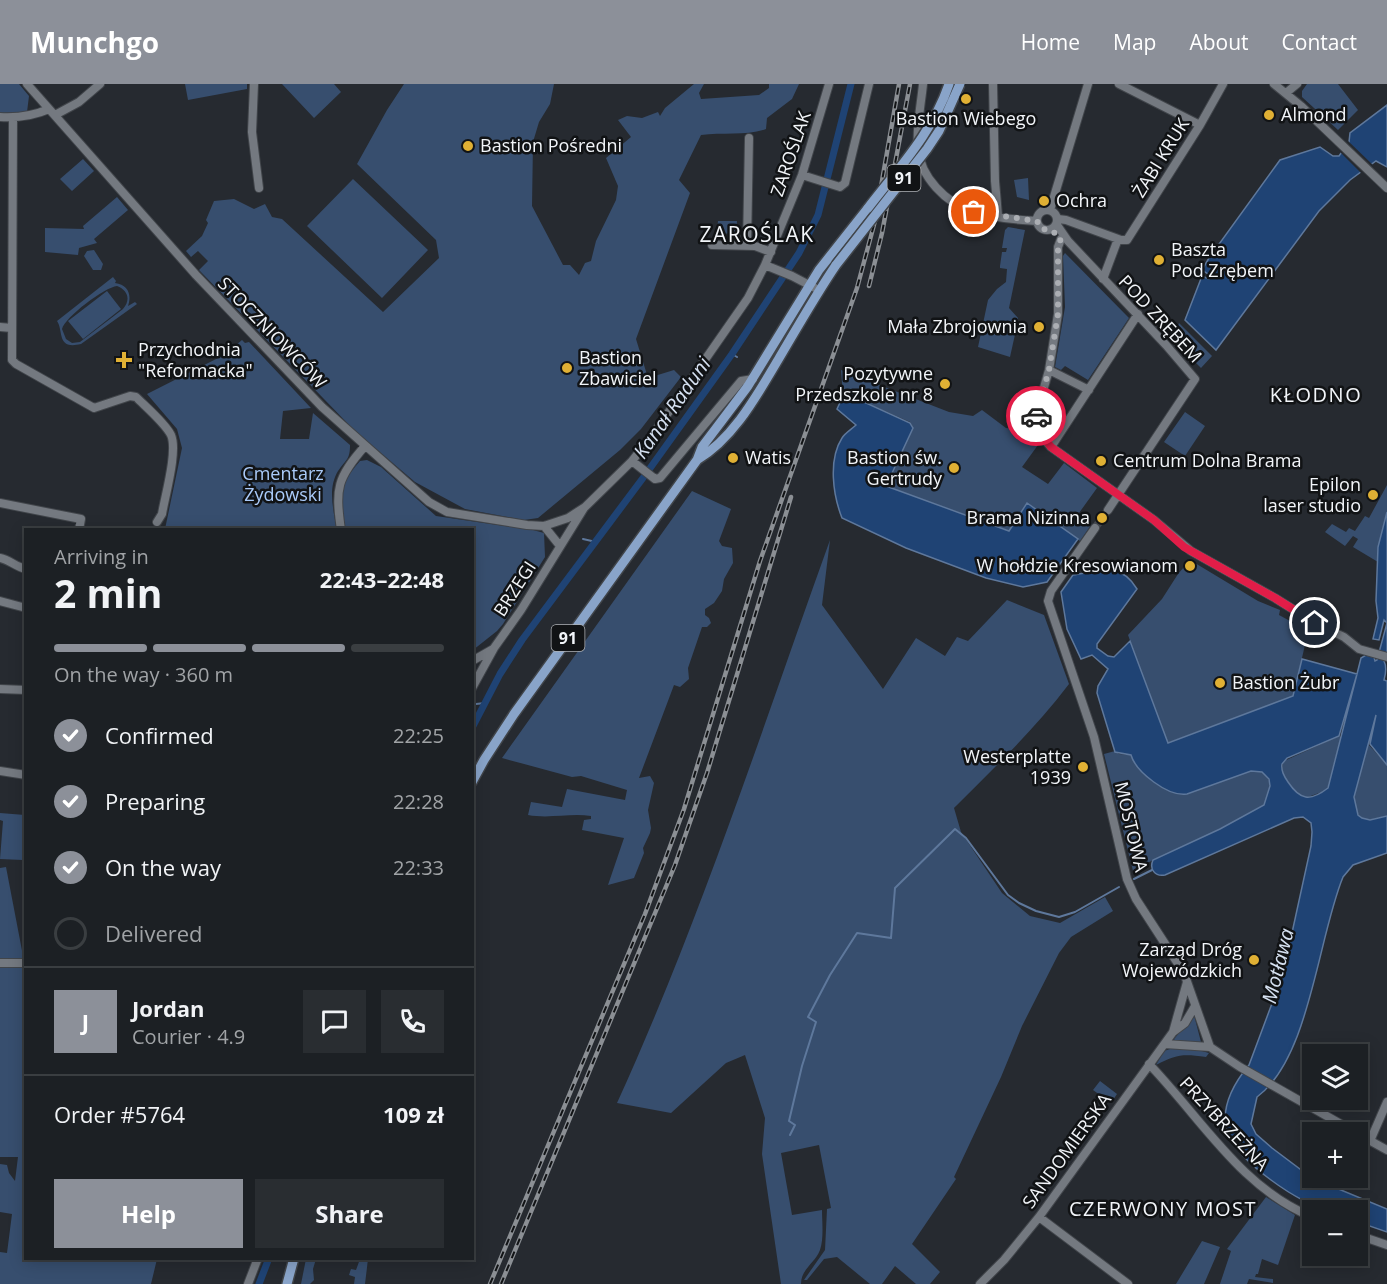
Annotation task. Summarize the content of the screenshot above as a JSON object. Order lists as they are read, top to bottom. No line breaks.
{"streets":{"main road":["91"],"street":["ZAROŚLAK","ŻABI KRUK","POD ZRĘBEM","STOCZNIOWCÓW","BRZEGI","MOSTOWA","PRZYBRZEŻNA","SANDOMIERSKA"]},"crossings":[["ZAROŚLAK","STOCZNIOWCÓW"],["ZAROŚLAK","BRZEGI"],["ŻABI KRUK","POD ZRĘBEM"],["STOCZNIOWCÓW","BRZEGI"],["MOSTOWA","SANDOMIERSKA"],["PRZYBRZEŻNA","SANDOMIERSKA"]],"districts":["ZAROŚLAK","KŁODNO","CZERWONY MOST"],"water":["Kanał Raduni","Motława"],"parks":["Cmentarz Żydowski"],"places":{"other":["Bastion Wiebego","Almond","Bastion Pośredni","Ochra","Baszta Pod Zrębem","Mała Zbrojownia","Bastion Zbawiciel","Pozytywne Przedszkole nr 8","Watis","Centrum Dolna Brama","Bastion św. Gertrudy","Epilon laser studio","Brama Nizinna","W hołdzie Kresowianom","Bastion Żubr","Westerplatte 1939","Zarząd Dróg Wojewódzkich"],"health":["Przychodnia \"Reformacka\""]},"page":{"header":"Munchgo","nav":["Home","Map","About","Contact"],"heading":["2 min","Arriving in","22:43–22:48"],"panel":["Jordan","Courier · 4.9","Order #5764","109 zł"],"bar":"On the way · 360 m","list":[["Confirmed","22:25"],["Preparing","22:28"],["On the way","22:33"],"Delivered"],"round":"J","map_buttons":["+","−"],"buttons":["Help","Share"]}}
